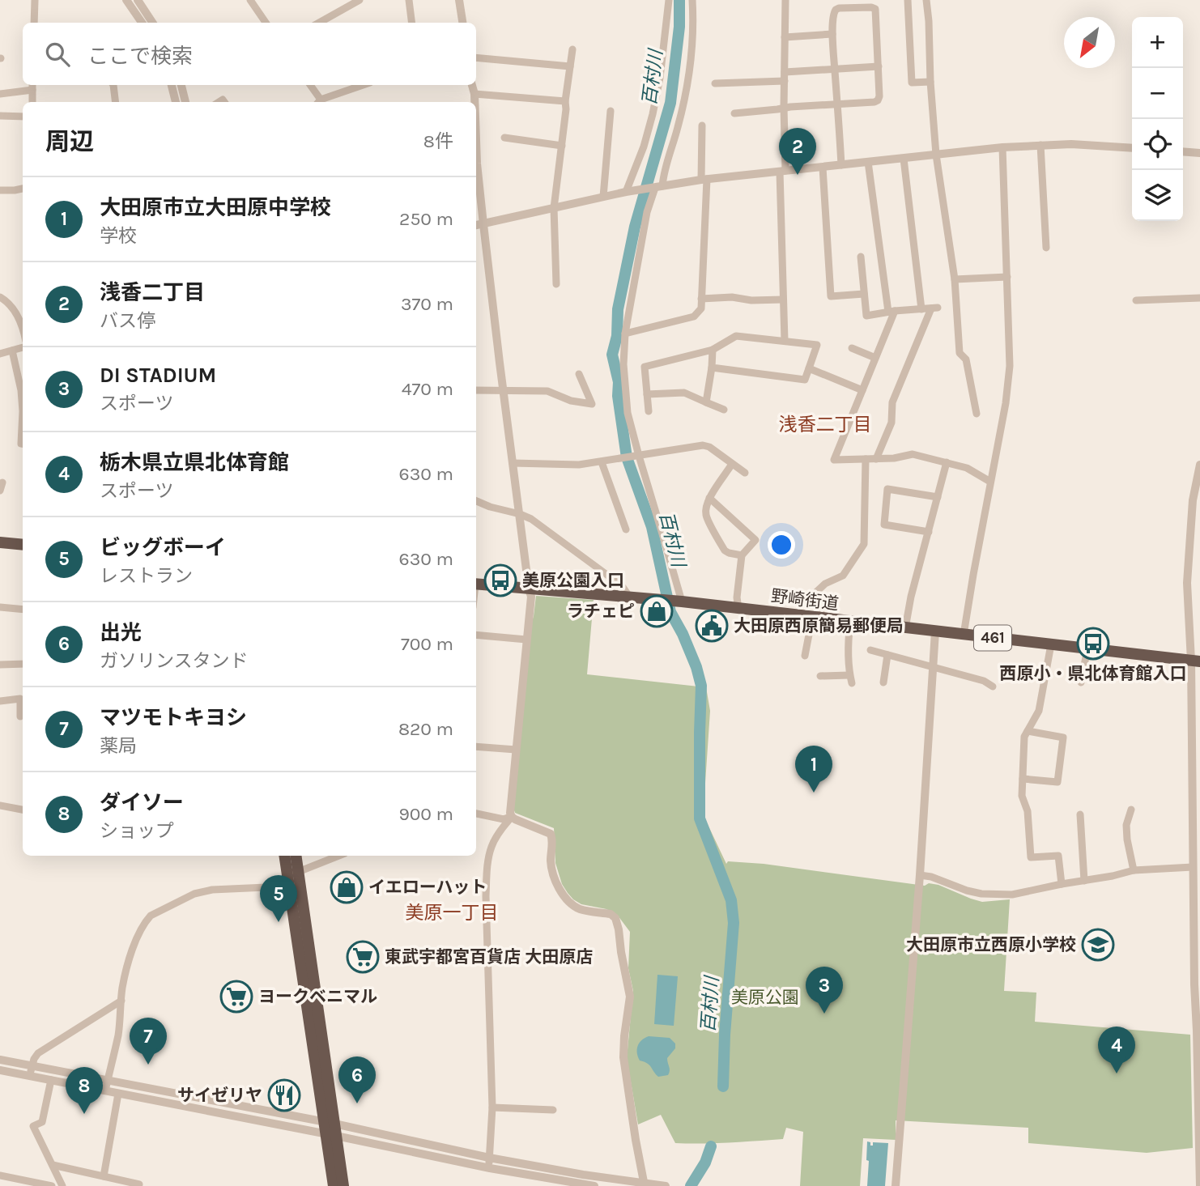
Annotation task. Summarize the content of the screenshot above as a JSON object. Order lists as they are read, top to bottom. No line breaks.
{"streets":{"highway":["野崎街道","461"]},"districts":["浅香二丁目","美原一丁目"],"water":["百村川"],"parks":["美原公園"],"places":{"bus stop":["美原公園入口","西原小・県北体育館入口"],"shop":["ラチェピ","イエローハット"],"public building":["大田原西原簡易郵便局"],"school or university":["大田原市立西原小学校"],"supermarket":["東武宇都宮百貨店 大田原店","ヨークベニマル"],"restaurant":["サイゼリヤ"]},"north":"bottom left","page":{"map_buttons":["+","−"],"search":"ここで検索","heading":["周辺","8件"],"pins":["2","1","5","3","7","4","6","8"],"list":[{"mark":"1","name":"大田原市立大田原中学校","note":"学校","value":"250 m"},{"mark":"2","name":"浅香二丁目","note":"バス停","value":"370 m"},{"mark":"3","name":"DI STADIUM","note":"スポーツ","value":"470 m"},{"mark":"4","name":"栃木県立県北体育館","note":"スポーツ","value":"630 m"},{"mark":"5","name":"ビッグボーイ","note":"レストラン","value":"630 m"},{"mark":"6","name":"出光","note":"ガソリンスタンド","value":"700 m"},{"mark":"7","name":"マツモトキヨシ","note":"薬局","value":"820 m"},{"mark":"8","name":"ダイソー","note":"ショップ","value":"900 m"}]}}
